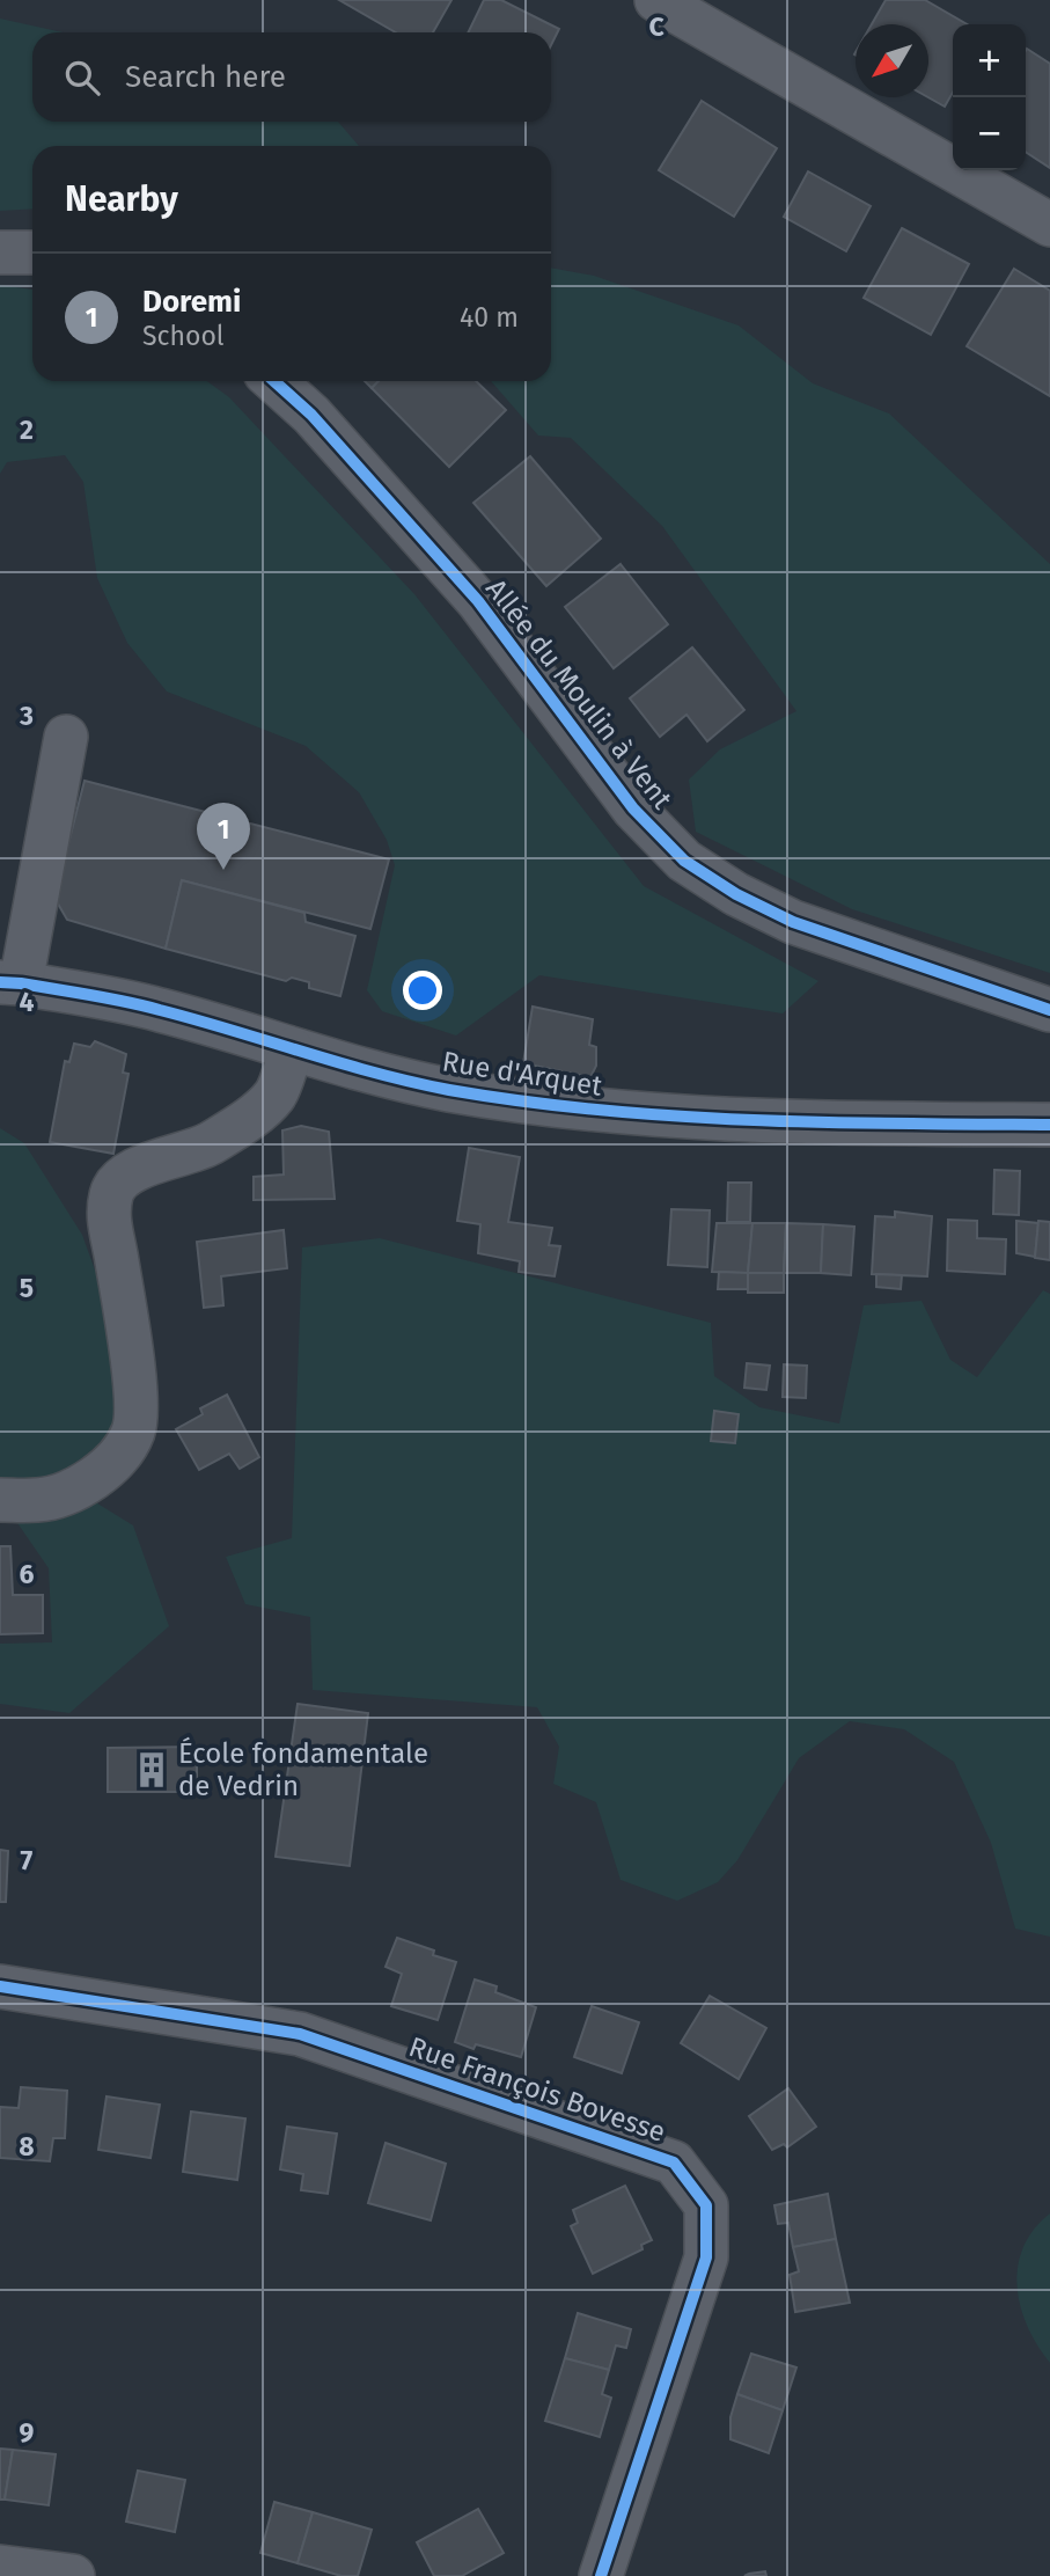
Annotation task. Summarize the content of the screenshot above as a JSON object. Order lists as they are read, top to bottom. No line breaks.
{"streets":{"street":["Allée du Moulin à Vent","Rue d'Arquet","Rue François Bovesse"]},"places":{"building":["École fondamentale de Vedrin"]},"north":"bottom left","page":{"map_buttons":["+","−"],"search":"Search here","heading":"Nearby","list":[{"mark":"1","name":"Doremi","note":"School","value":"40 m"}],"pins":"1"},"grid":{"columns":["C"],"rows":["2","3","4","5","6","7","8","9"]}}
